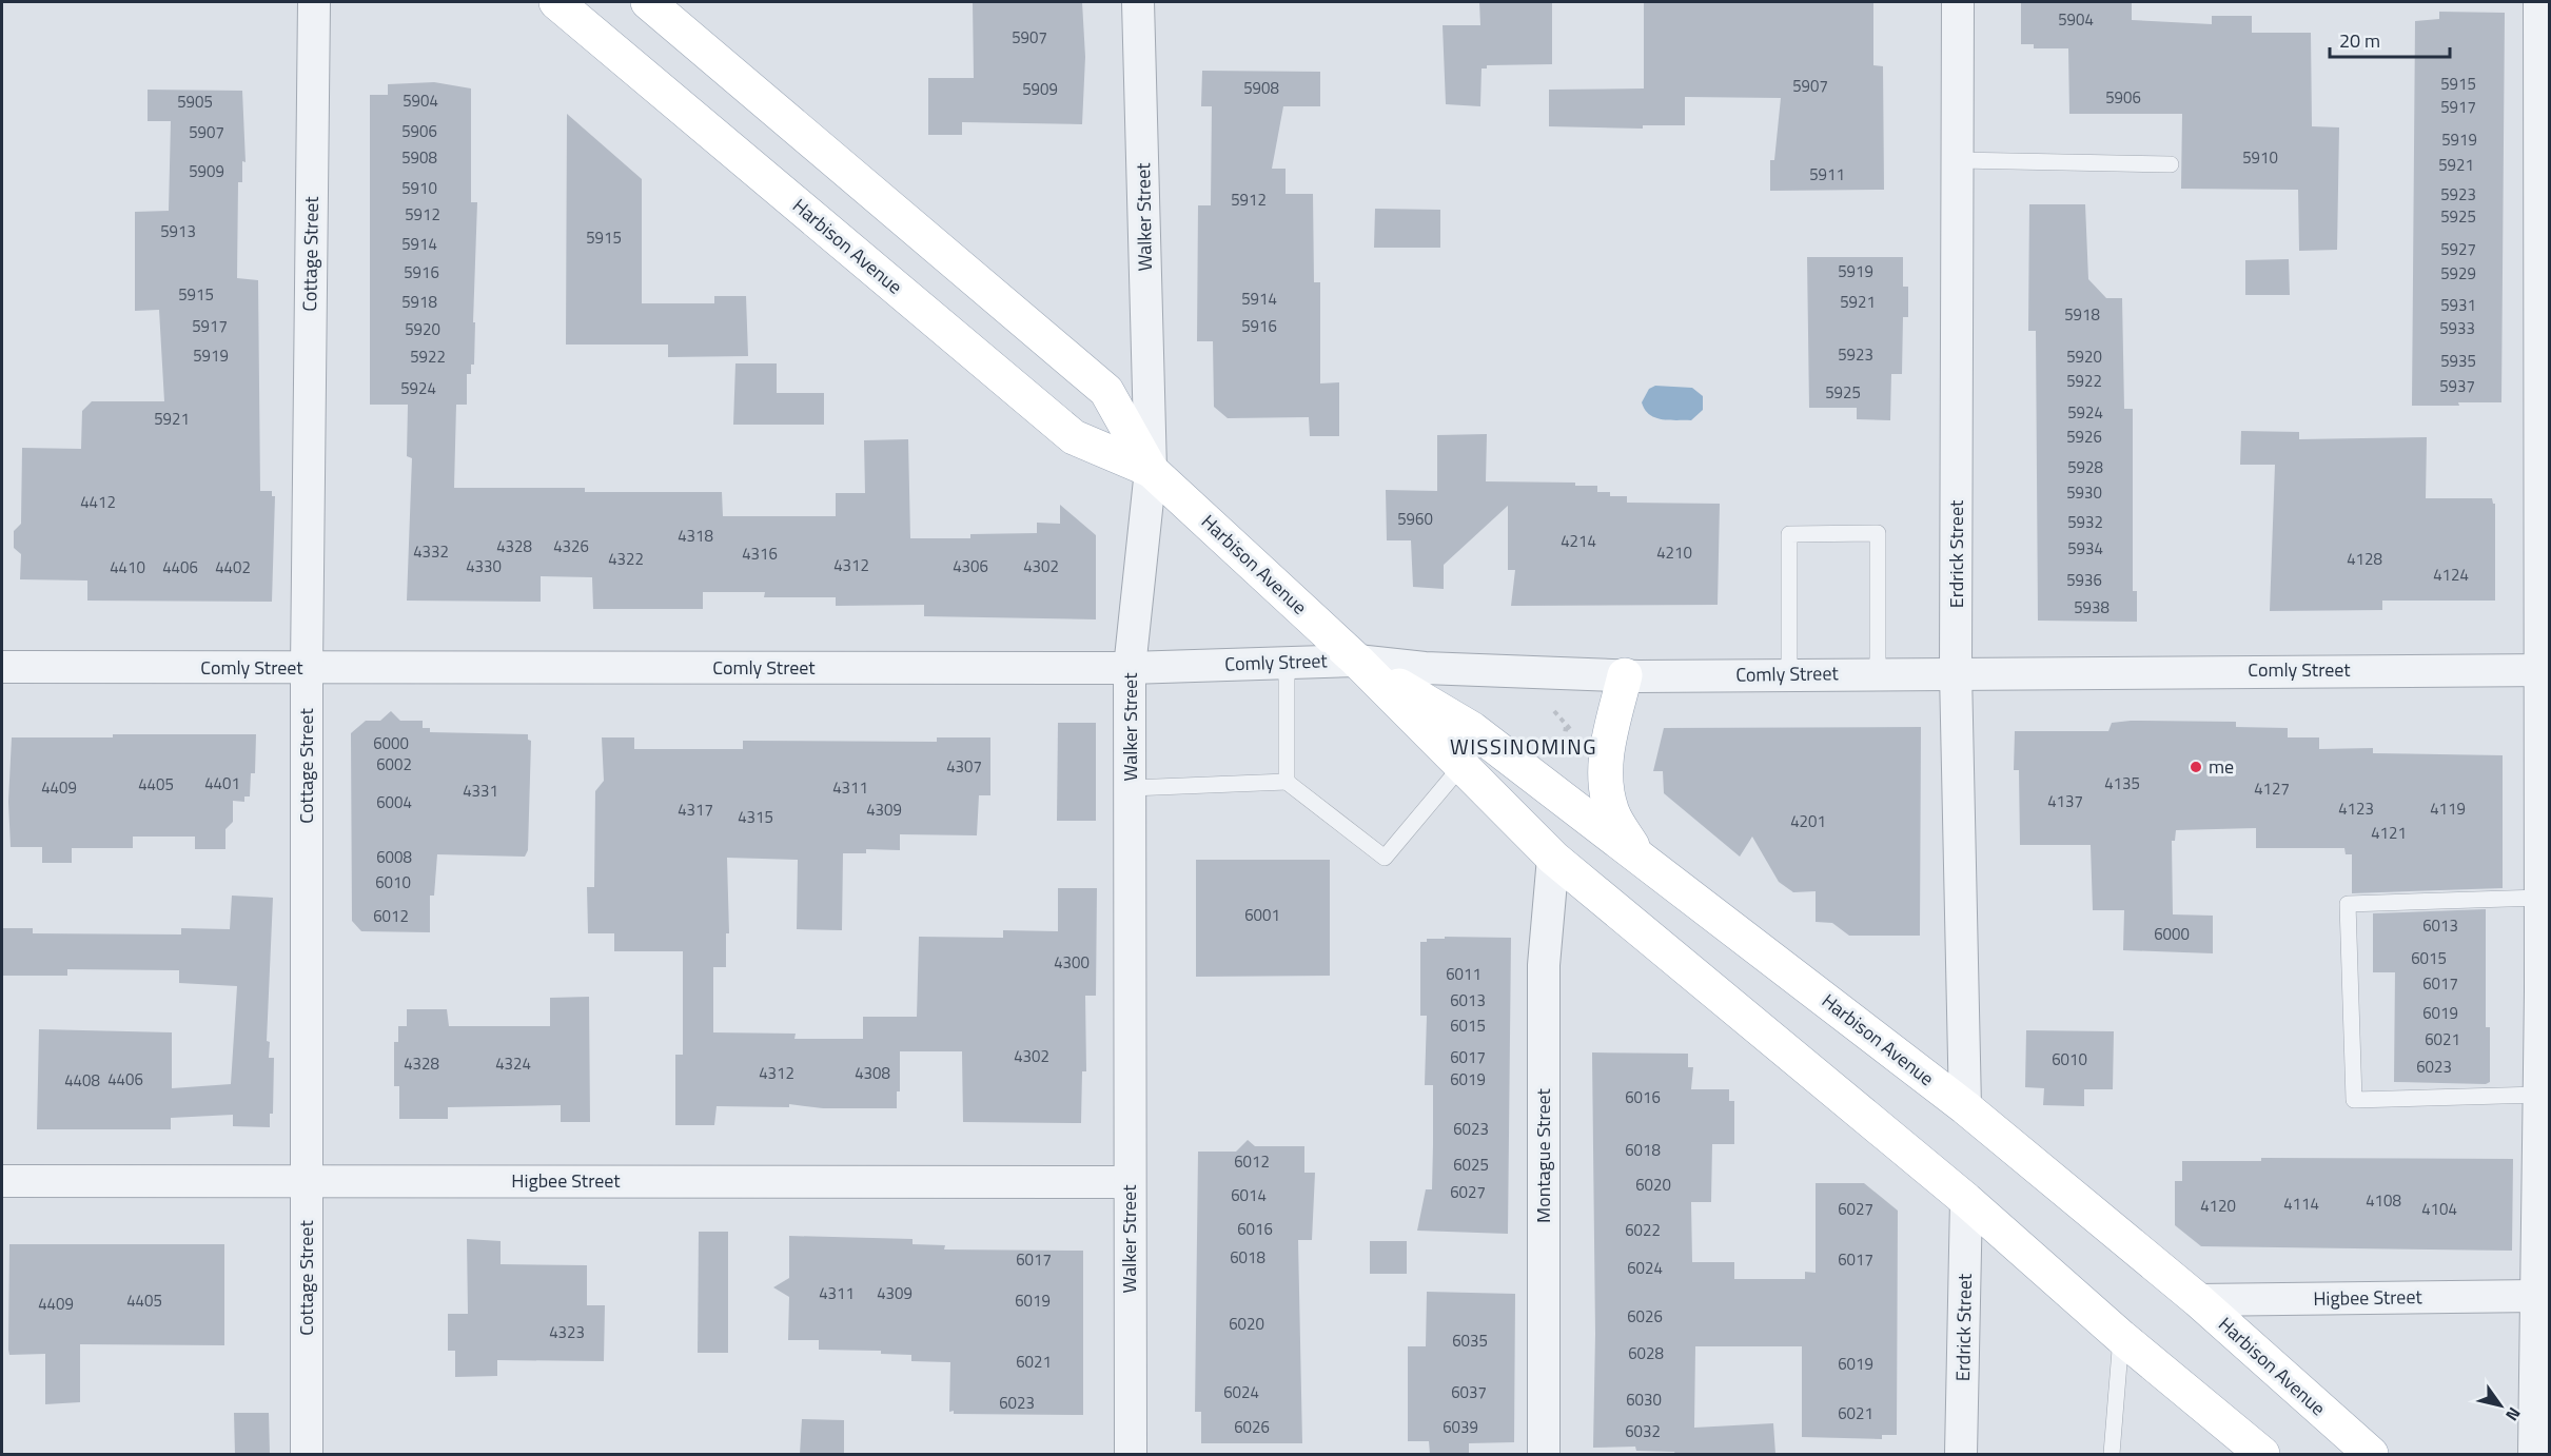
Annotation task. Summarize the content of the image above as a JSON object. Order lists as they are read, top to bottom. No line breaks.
{"streets":{"main road":["Harbison Avenue"],"street":["Walker Street","Cottage Street","Erdrick Street","Comly Street","Montague Street","Higbee Street"]},"crossings":[["Walker Street","Harbison Avenue"],["Walker Street","Comly Street"],["Walker Street","Higbee Street"],["Harbison Avenue","Erdrick Street"],["Harbison Avenue","Comly Street"],["Harbison Avenue","Montague Street"],["Harbison Avenue","Higbee Street"],["Cottage Street","Comly Street"],["Cottage Street","Higbee Street"],["Erdrick Street","Comly Street"]],"districts":["WISSINOMING"],"places":["me"],"house_numbers":["5904","5907","5915","5907","5908","5909","5906","5904","5905","5917","5906","5907","5919","5908","5910","5921","5909","5911","5910","5923","5912","5912","5925","5913","5915","5914","5927","5919","5916","5929","5915","5914","5918","5921","5931","5918","5917","5916","5933","5920","5923","5919","5922","5920","5935","5922","5937","5924","5925","5924","5921","5926","5928","5930","4412","5960","5932","4318","4214","4328","4326","5934","4332","4210","4316","4322","4128","4312","4330","4306","4302","4410","4406","4402","4124","5936","5938","6000","6002","4307","4401","4135","4405","4409","4311","4127","4331","4137","6004","4123","4119","4317","4309","4315","4201","4121","6008","6010","6001","6012","6013","6000","6015","4300","6011","6017","6013","6019","6015","6021","4302","6017","6010","4328","4324","6023","4312","4308","4406","6019","4408","6016","6023","6018","6012","6025","6020","6027","6014","4108","4114","4120","6027","4104","6016","6022","6018","6017","6017","6024","4311","4309","4405","6019","4409","6026","6020","4323","6035","6028","6021","6019","6024","6037","6030","6023","6021","6026","6039","6032"],"scale_bar":"20 m","north":"bottom right"}
